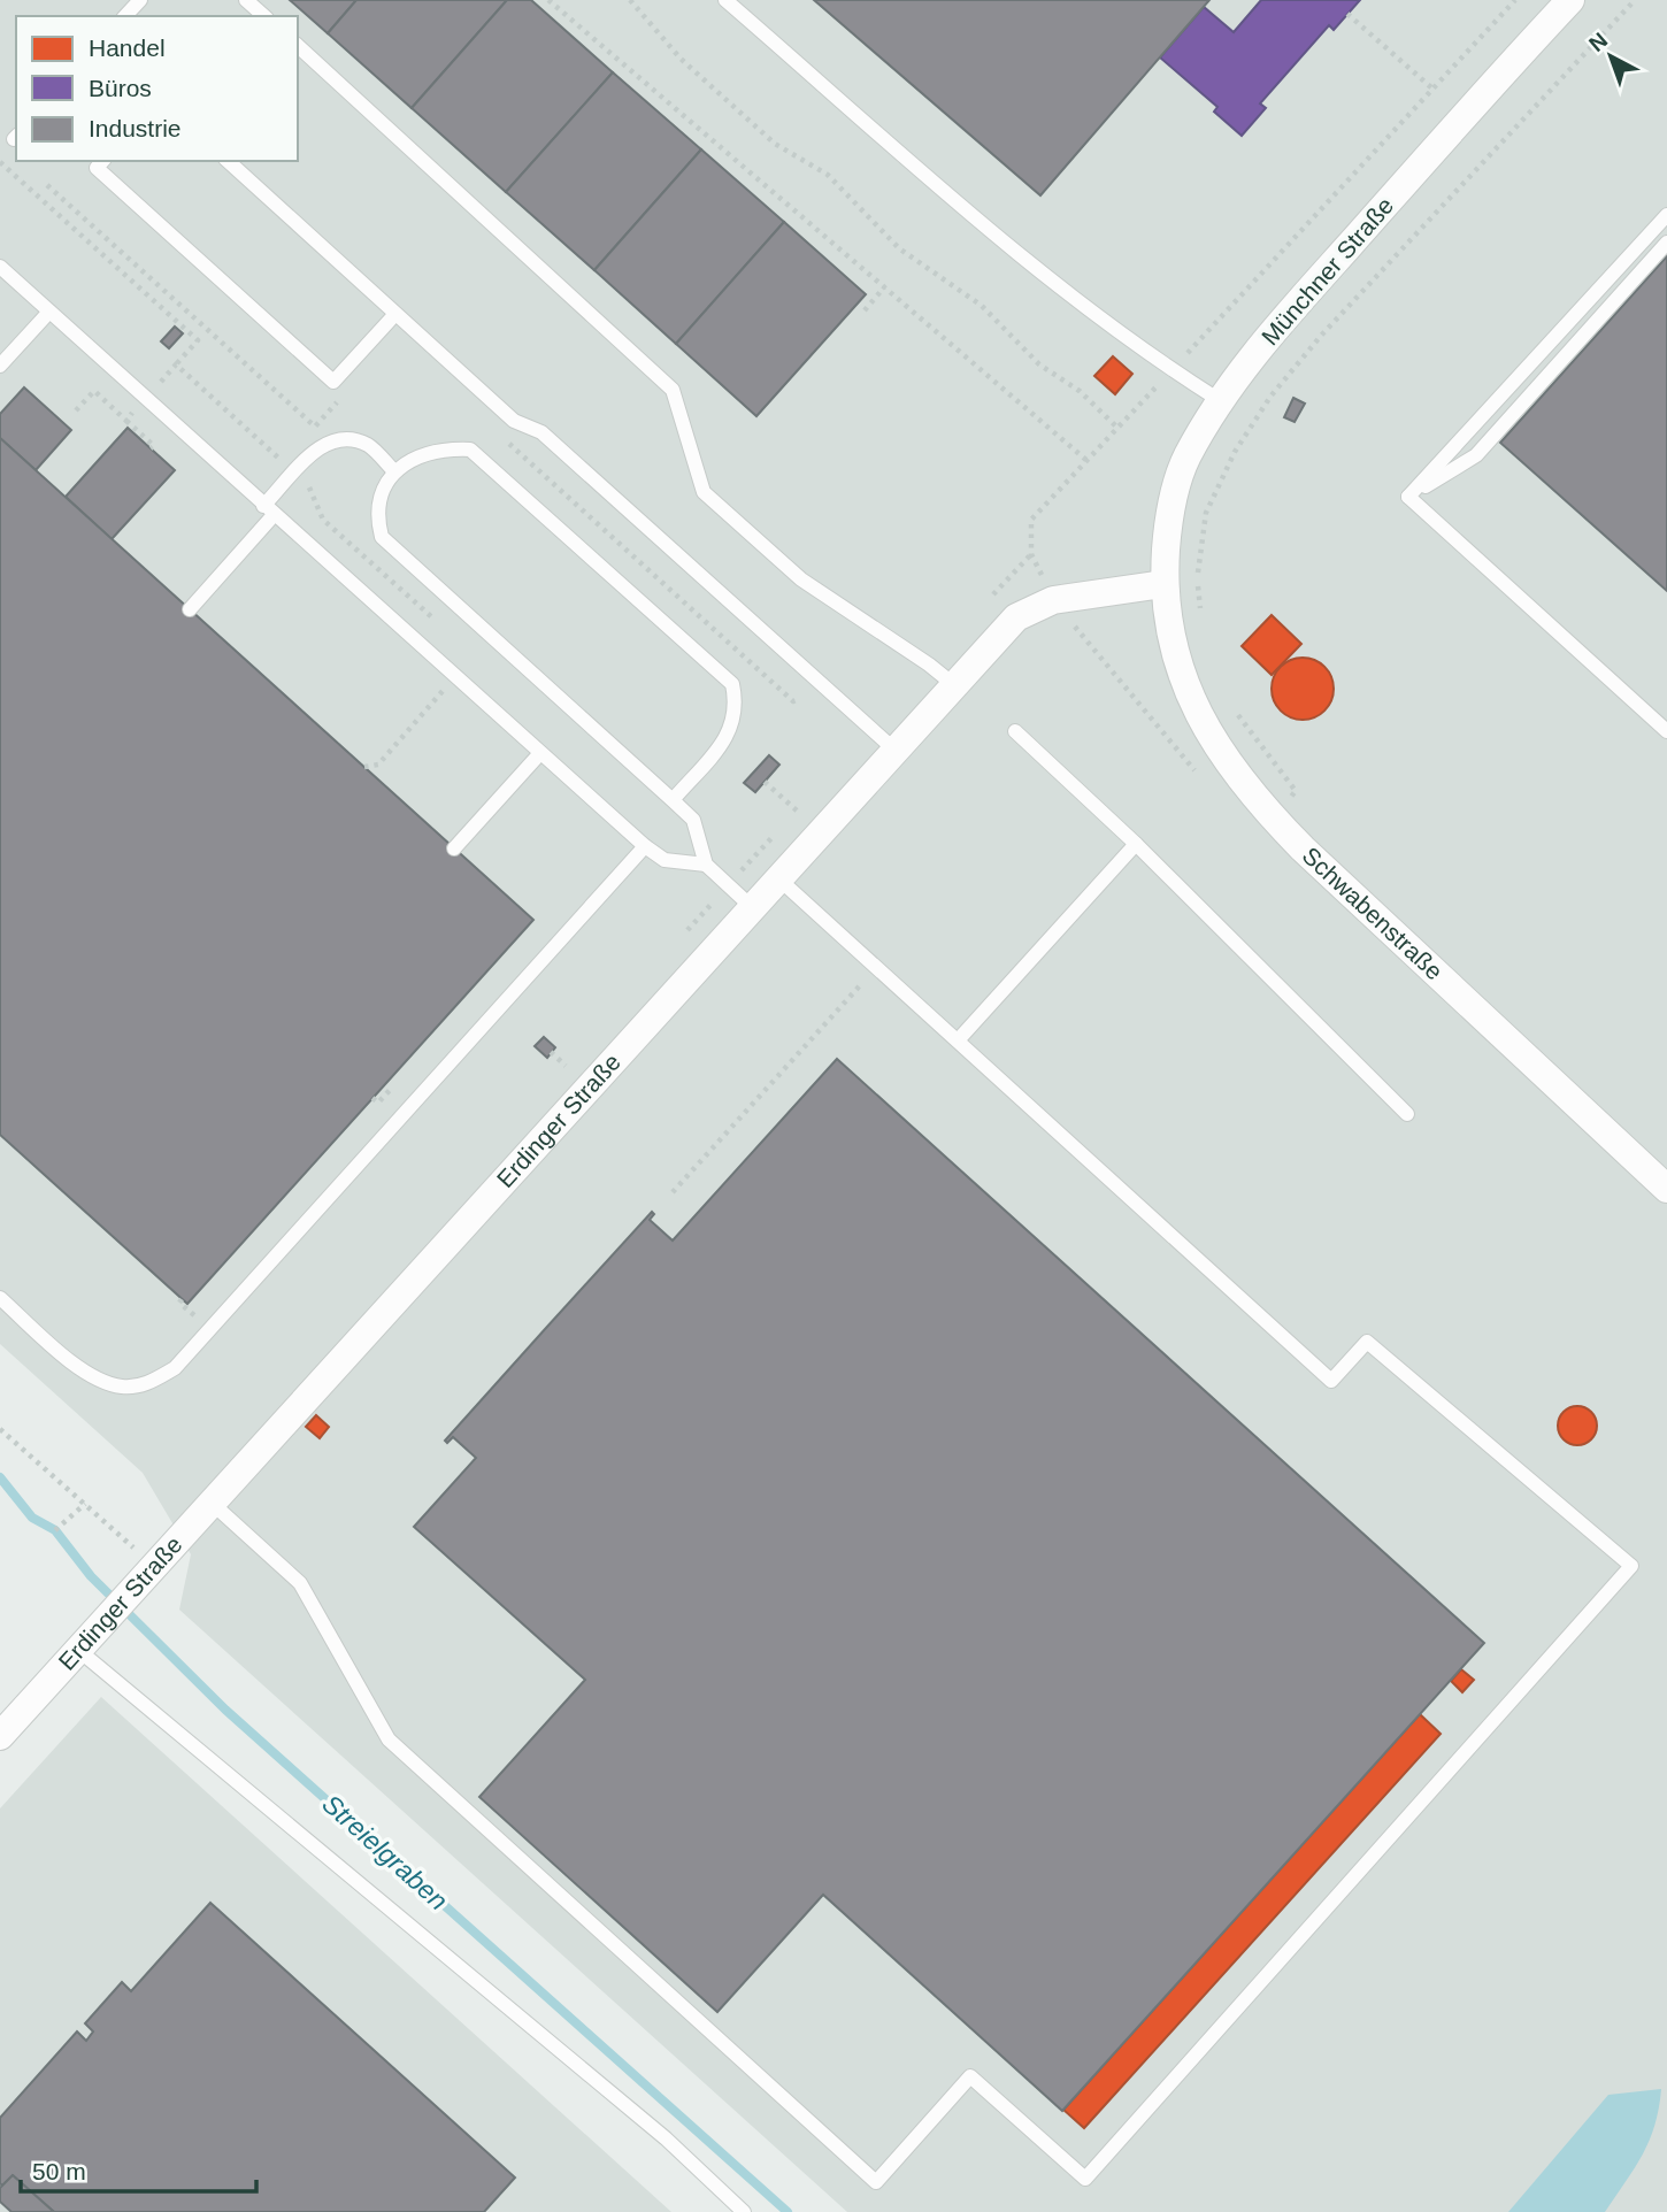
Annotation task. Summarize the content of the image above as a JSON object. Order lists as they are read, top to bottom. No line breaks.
{"streets":{"street":["Münchner Straße","Schwabenstraße","Erdinger Straße"]},"crossings":[["Münchner Straße","Schwabenstraße"],["Münchner Straße","Erdinger Straße"],["Schwabenstraße","Erdinger Straße"]],"water":["Streielgraben"],"legend":["Handel","Büros","Industrie"],"scale_bar":"50 m","north":"top left"}
